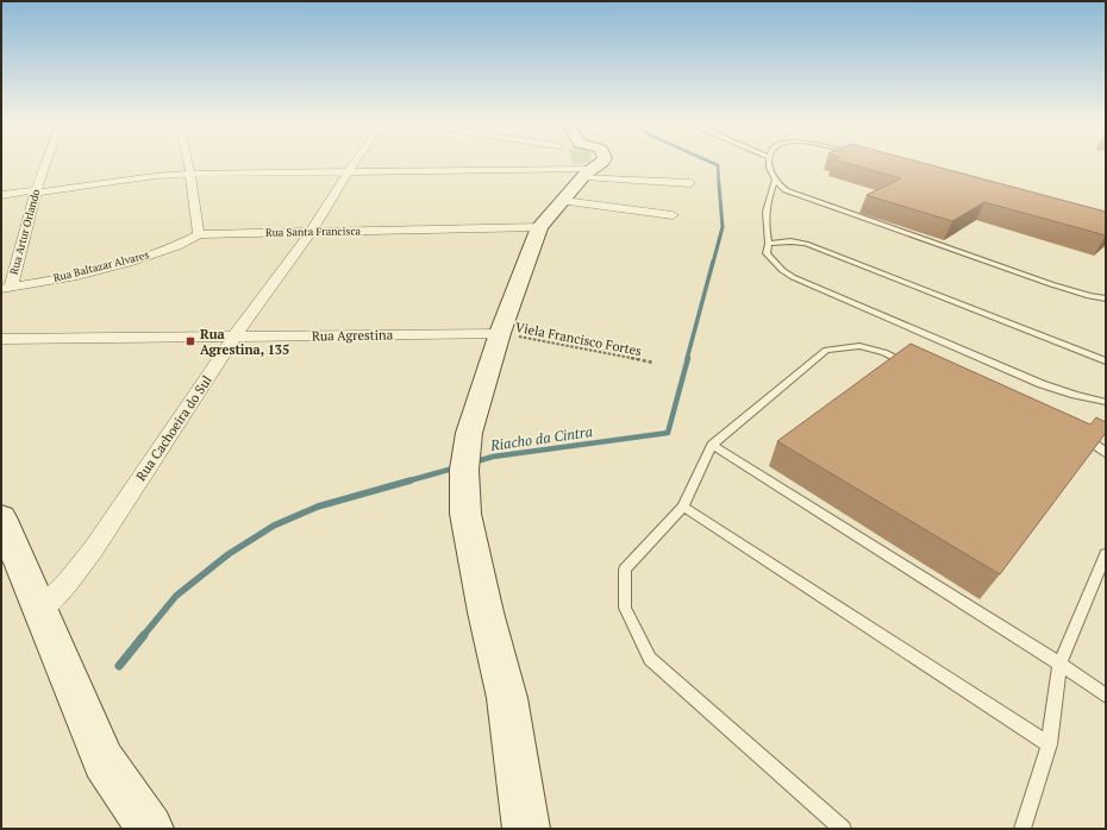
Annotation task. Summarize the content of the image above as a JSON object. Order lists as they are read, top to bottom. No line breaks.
{"streets":{"street":["Rua Artur Orlando","Rua Santa Francisca","Rua Baltazar Alvares","Rua Agrestina","Rua Cachoeira do Sul"],"path":["Viela Francisco Fortes"]},"crossings":[["Rua Artur Orlando","Rua Baltazar Alvares"],["Rua Santa Francisca","Rua Baltazar Alvares"],["Rua Santa Francisca","Rua Cachoeira do Sul"],["Rua Agrestina","Viela Francisco Fortes"],["Rua Agrestina","Rua Cachoeira do Sul"]],"water":["Riacho da Cintra"],"places":{"transit":["Rua Agrestina, 135"]}}
